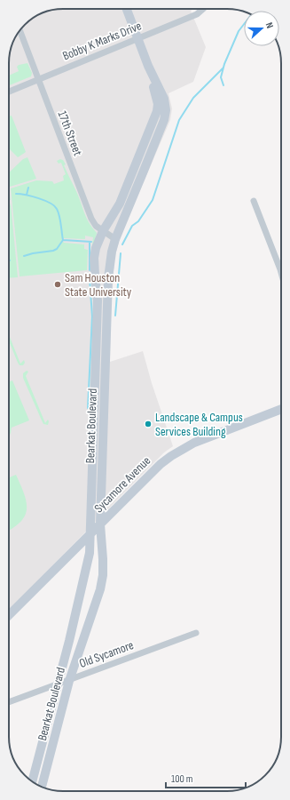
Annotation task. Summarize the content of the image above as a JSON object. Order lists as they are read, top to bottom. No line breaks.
{"streets":{"street":["Bobby K Marks Drive","17th Street","Bearkat Boulevard","Sycamore Avenue","Old Sycamore"]},"crossings":[["Bobby K Marks Drive","17th Street"],["Bobby K Marks Drive","Bearkat Boulevard"],["17th Street","Bearkat Boulevard"],["Bearkat Boulevard","Sycamore Avenue"],["Bearkat Boulevard","Old Sycamore"]],"places":["Sam Houston State University","Landscape & Campus Services Building"],"scale_bar":"100 m","north":"right"}
